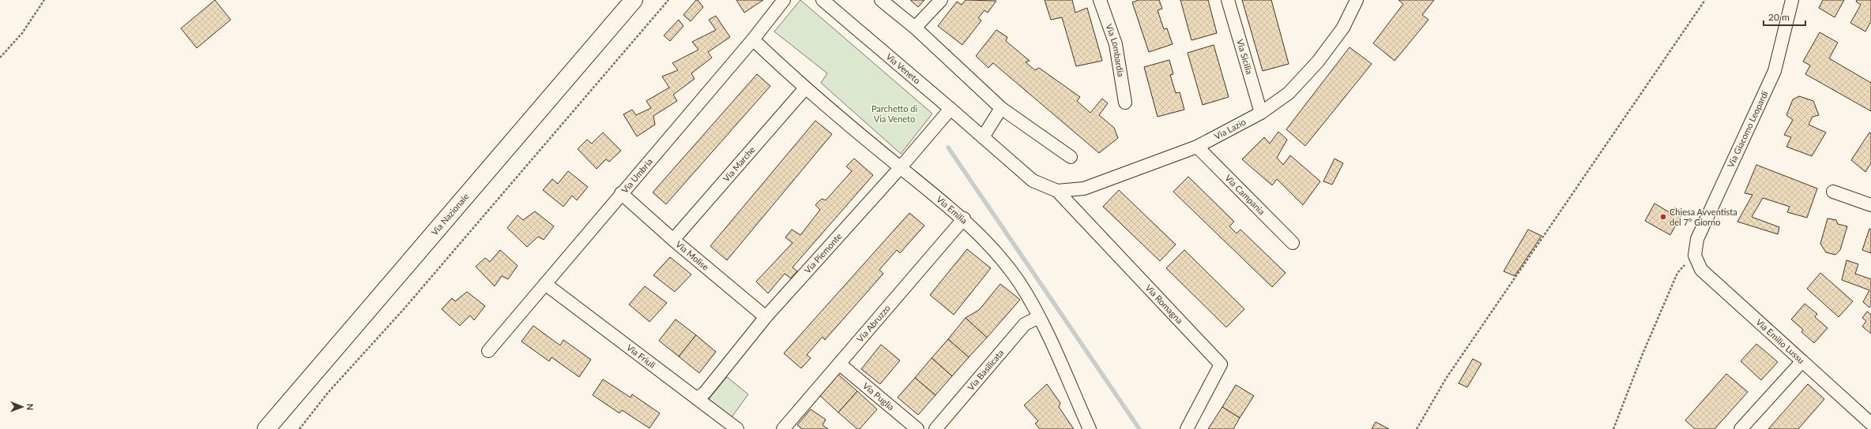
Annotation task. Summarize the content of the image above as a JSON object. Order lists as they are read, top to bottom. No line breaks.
{"streets":{"main road":["Via Nazionale"],"street":["Via Lombardia","Via Sicilia","Via Veneto","Via Lazio","Via Giacomo Leopardi","Via Marche","Via Umbria","Via Campania","Via Emilia","Via Piemonte","Via Molise","Via Romagna","Via Abruzzo","Via Emilio Lussu","Via Friuli","Via Basilicata","Via Puglia"]},"crossings":[["Via Sicilia","Via Lazio"],["Via Veneto","Via Lazio"],["Via Veneto","Via Piemonte"],["Via Veneto","Via Romagna"],["Via Lazio","Via Campania"],["Via Lazio","Via Romagna"],["Via Giacomo Leopardi","Via Emilio Lussu"],["Via Marche","Via Emilia"],["Via Marche","Via Molise"],["Via Umbria","Via Emilia"],["Via Umbria","Via Molise"],["Via Umbria","Via Friuli"],["Via Emilia","Via Piemonte"],["Via Emilia","Via Abruzzo"],["Via Emilia","Via Basilicata"],["Via Piemonte","Via Molise"],["Via Piemonte","Via Friuli"],["Via Abruzzo","Via Puglia"]],"parks":["Parchetto di Via Veneto"],"places":["Chiesa Avventista del 7° Giorno"],"scale_bar":"20 m","north":"right"}
